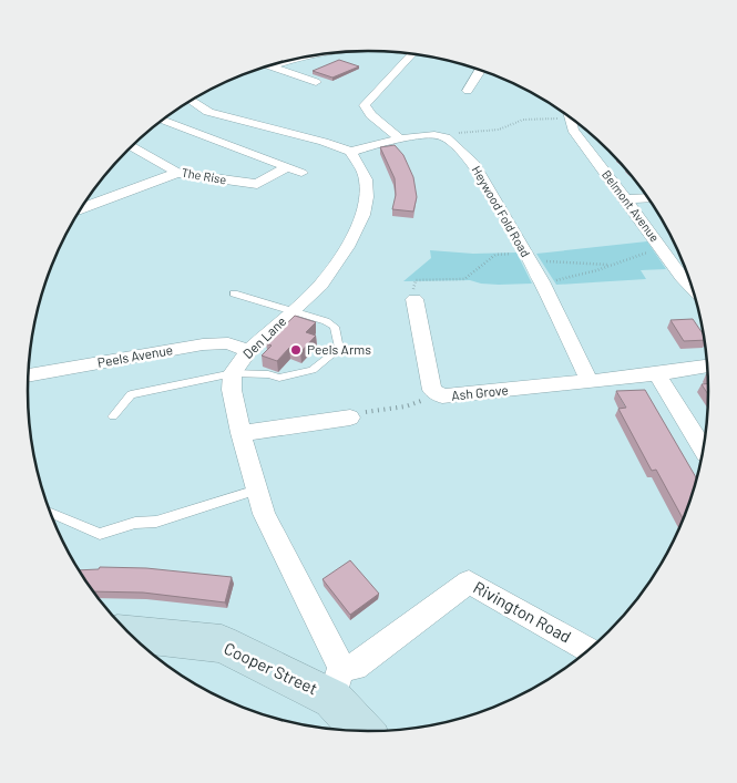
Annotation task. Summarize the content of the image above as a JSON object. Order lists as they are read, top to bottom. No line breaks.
{"streets":{"street":["The Rise","Belmont Avenue","Heywood Fold Road","Den Lane","Peels Avenue","Ash Grove","Rivington Road","Cooper Street"]},"crossings":[["Heywood Fold Road","Ash Grove"],["Den Lane","Peels Avenue"],["Rivington Road","Cooper Street"]],"places":["Peels Arms"]}
